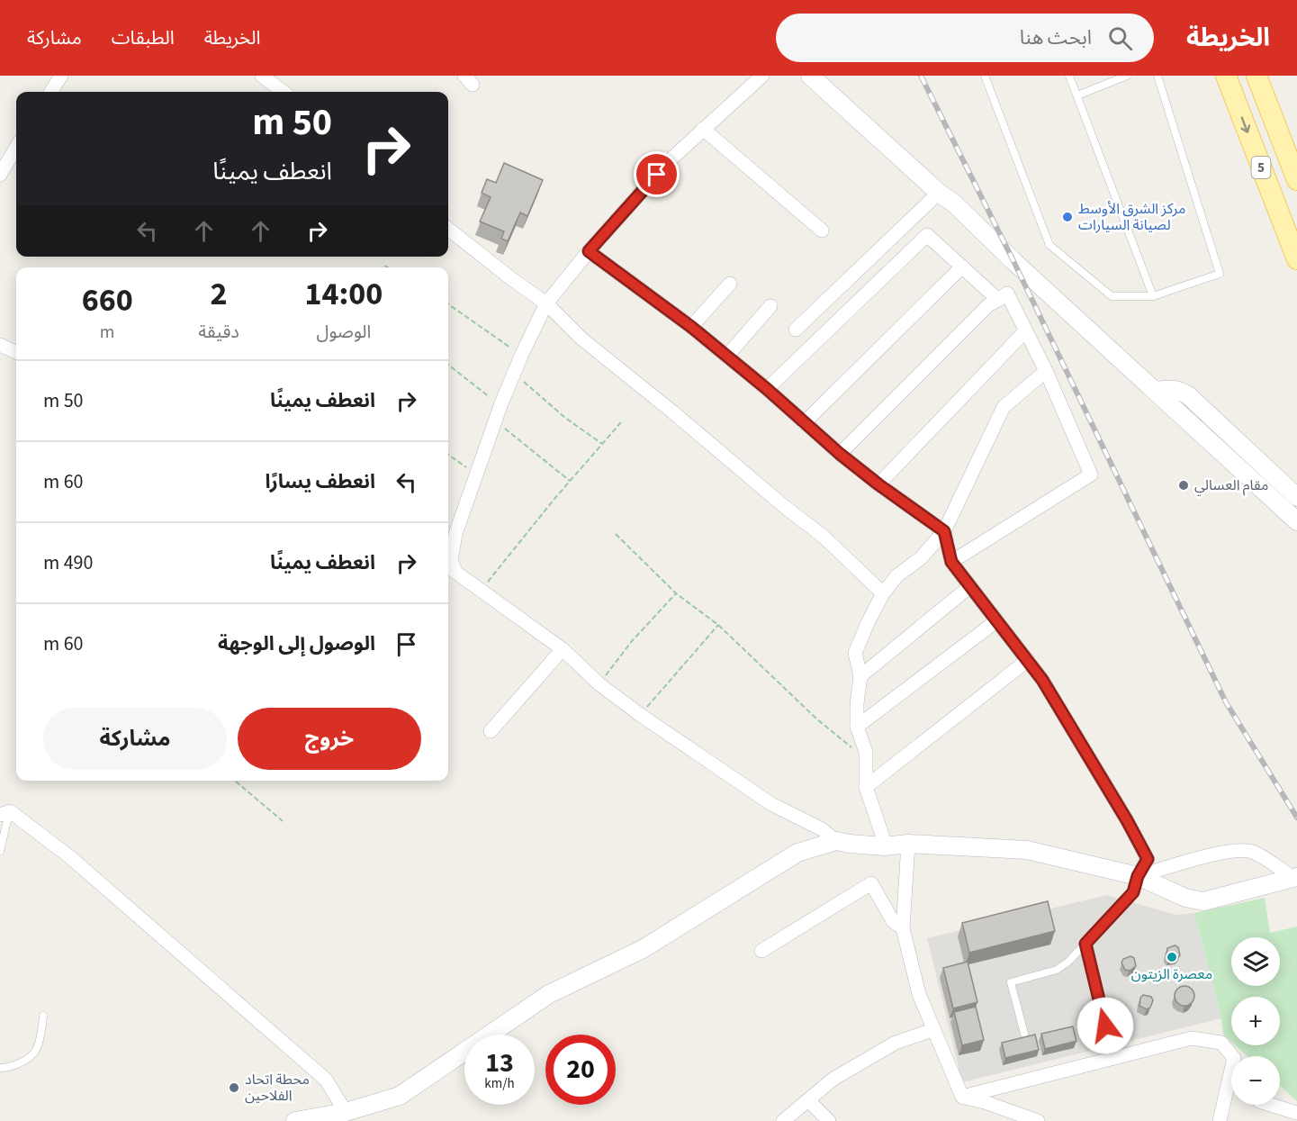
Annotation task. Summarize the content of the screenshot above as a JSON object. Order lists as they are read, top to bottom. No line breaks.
{"streets":{"main road":["5"]},"places":["مركز الشرق الأوسط لصيانة السيارات","مقام العسالي","معصرة الزيتون","محطة اتحاد الفلاحين"],"page":{"header":"الخريطة","search":"ابحث هنا","nav":["الخريطة","الطبقات","مشاركة"],"turn":["50 m","انعطف يمينًا"],"eta":["14:00","الوصول","2","دقيقة","660","m"],"list":[{"name":"انعطف يمينًا","value":"50 m"},{"name":"انعطف يسارًا","value":"60 m"},{"name":"انعطف يمينًا","value":"490 m"},{"name":"الوصول إلى الوجهة","value":"60 m"}],"buttons":["خروج","مشاركة"],"map_buttons":["+","−"],"speed":"13 km/h","limit":"20"}}
